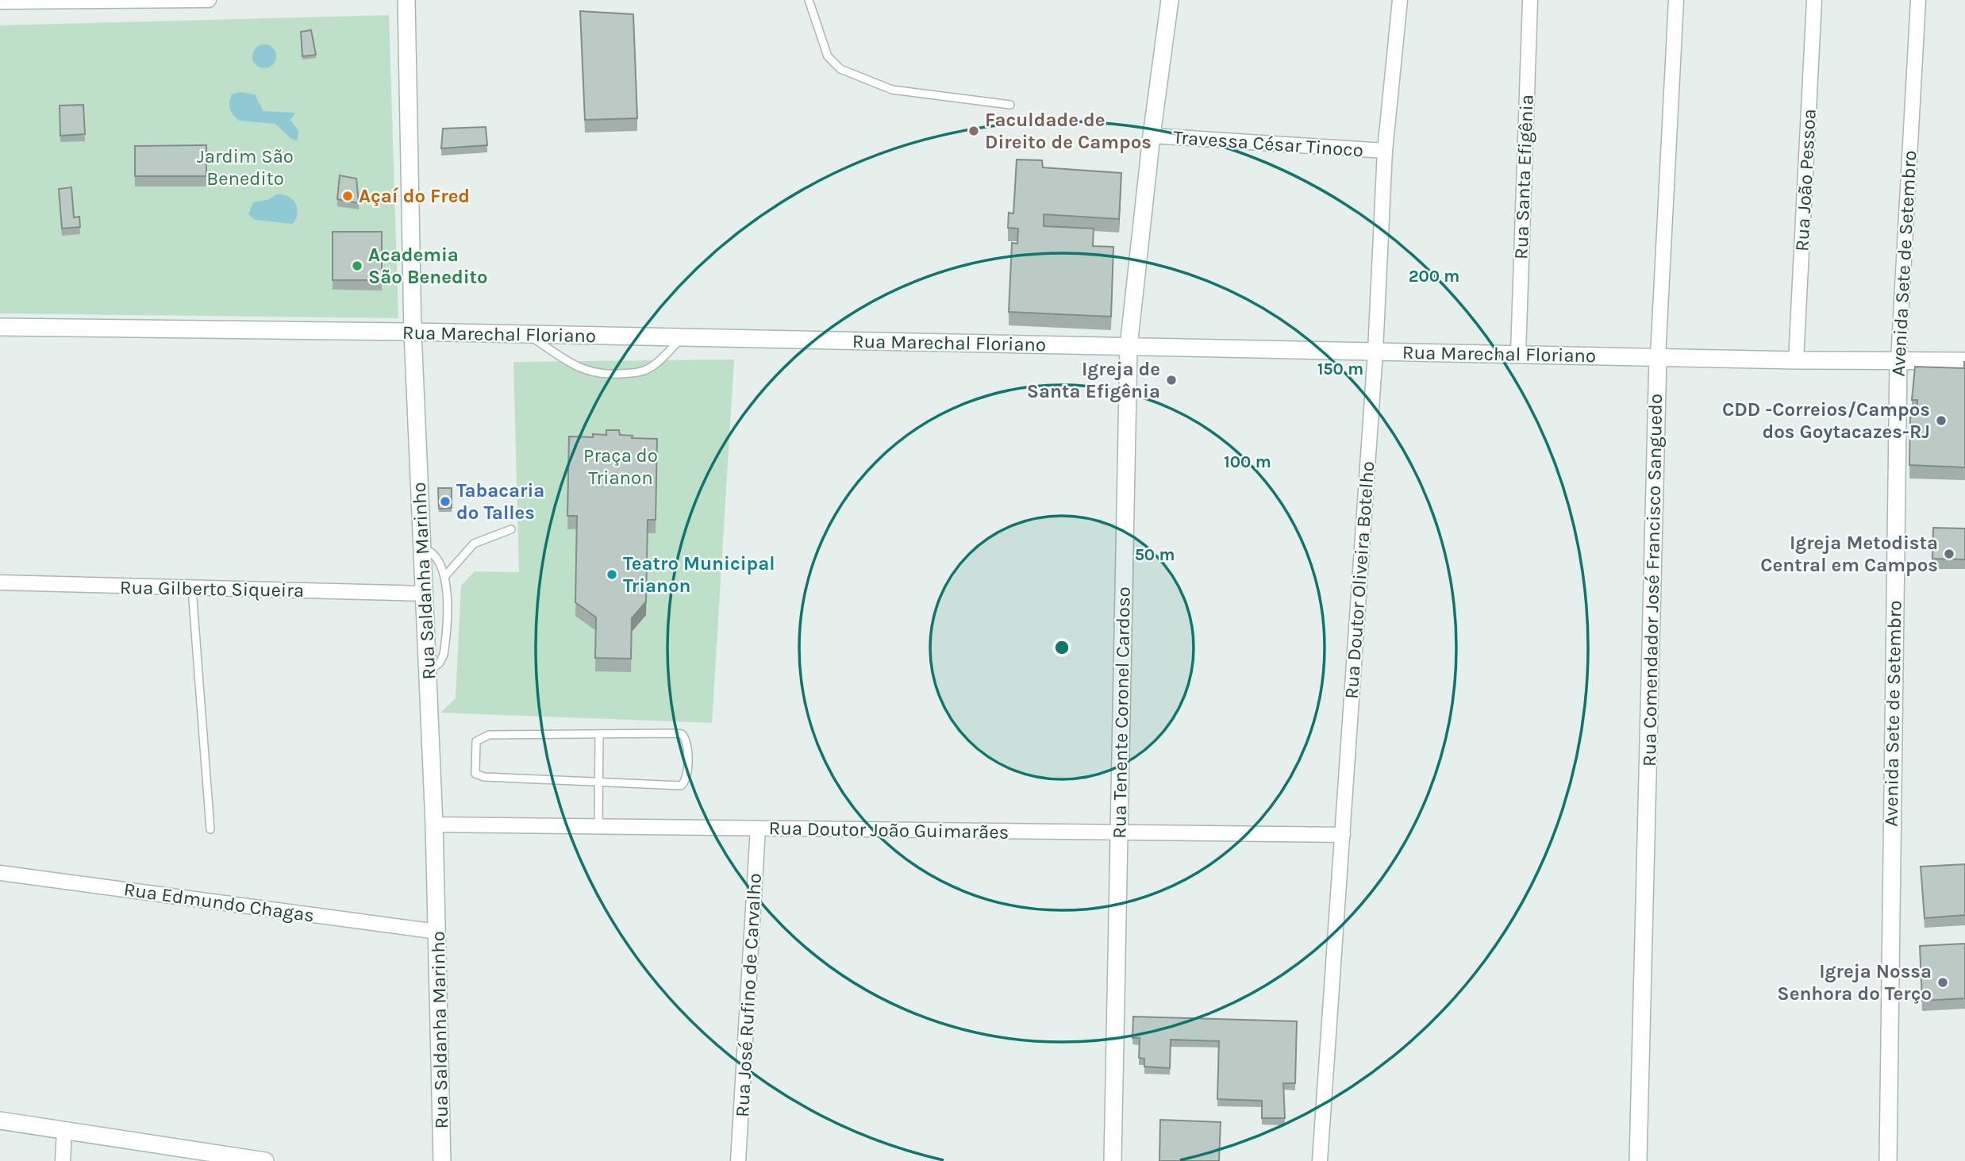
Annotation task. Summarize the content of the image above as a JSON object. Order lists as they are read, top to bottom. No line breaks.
{"streets":{"main road":["Avenida Sete de Setembro","Rua Marechal Floriano","Rua Comendador José Francisco Sanguedo","Rua Saldanha Marinho","Rua Tenente Coronel Cardoso"],"street":["Travessa César Tinoco","Rua Santa Efigênia","Rua João Pessoa","Rua Doutor Oliveira Botelho","Rua Gilberto Siqueira","Rua Doutor João Guimarães","Rua Edmundo Chagas","Rua José Rufino de Carvalho"]},"crossings":[["Travessa César Tinoco","Rua Doutor Oliveira Botelho"],["Travessa César Tinoco","Rua Tenente Coronel Cardoso"],["Rua Santa Efigênia","Rua Marechal Floriano"],["Rua João Pessoa","Rua Marechal Floriano"],["Avenida Sete de Setembro","Rua Marechal Floriano"],["Rua Marechal Floriano","Rua Doutor Oliveira Botelho"],["Rua Marechal Floriano","Rua Comendador José Francisco Sanguedo"],["Rua Marechal Floriano","Rua Saldanha Marinho"],["Rua Marechal Floriano","Rua Tenente Coronel Cardoso"],["Rua Doutor Oliveira Botelho","Rua Doutor João Guimarães"],["Rua Saldanha Marinho","Rua Gilberto Siqueira"],["Rua Saldanha Marinho","Rua Doutor João Guimarães"],["Rua Saldanha Marinho","Rua Edmundo Chagas"],["Rua Tenente Coronel Cardoso","Rua Doutor João Guimarães"],["Rua Doutor João Guimarães","Rua José Rufino de Carvalho"]],"parks":["Jardim São Benedito","Praça do Trianon"],"places":["Faculdade de Direito de Campos","Açaí do Fred","Academia São Benedito","Igreja de Santa Efigênia","CDD -Correios/Campos dos Goytacazes-RJ","Tabacaria do Talles","Igreja Metodista Central em Campos","Teatro Municipal Trianon","Igreja Nossa Senhora do Terço"],"rings":["200 m","150 m","100 m","50 m"]}
